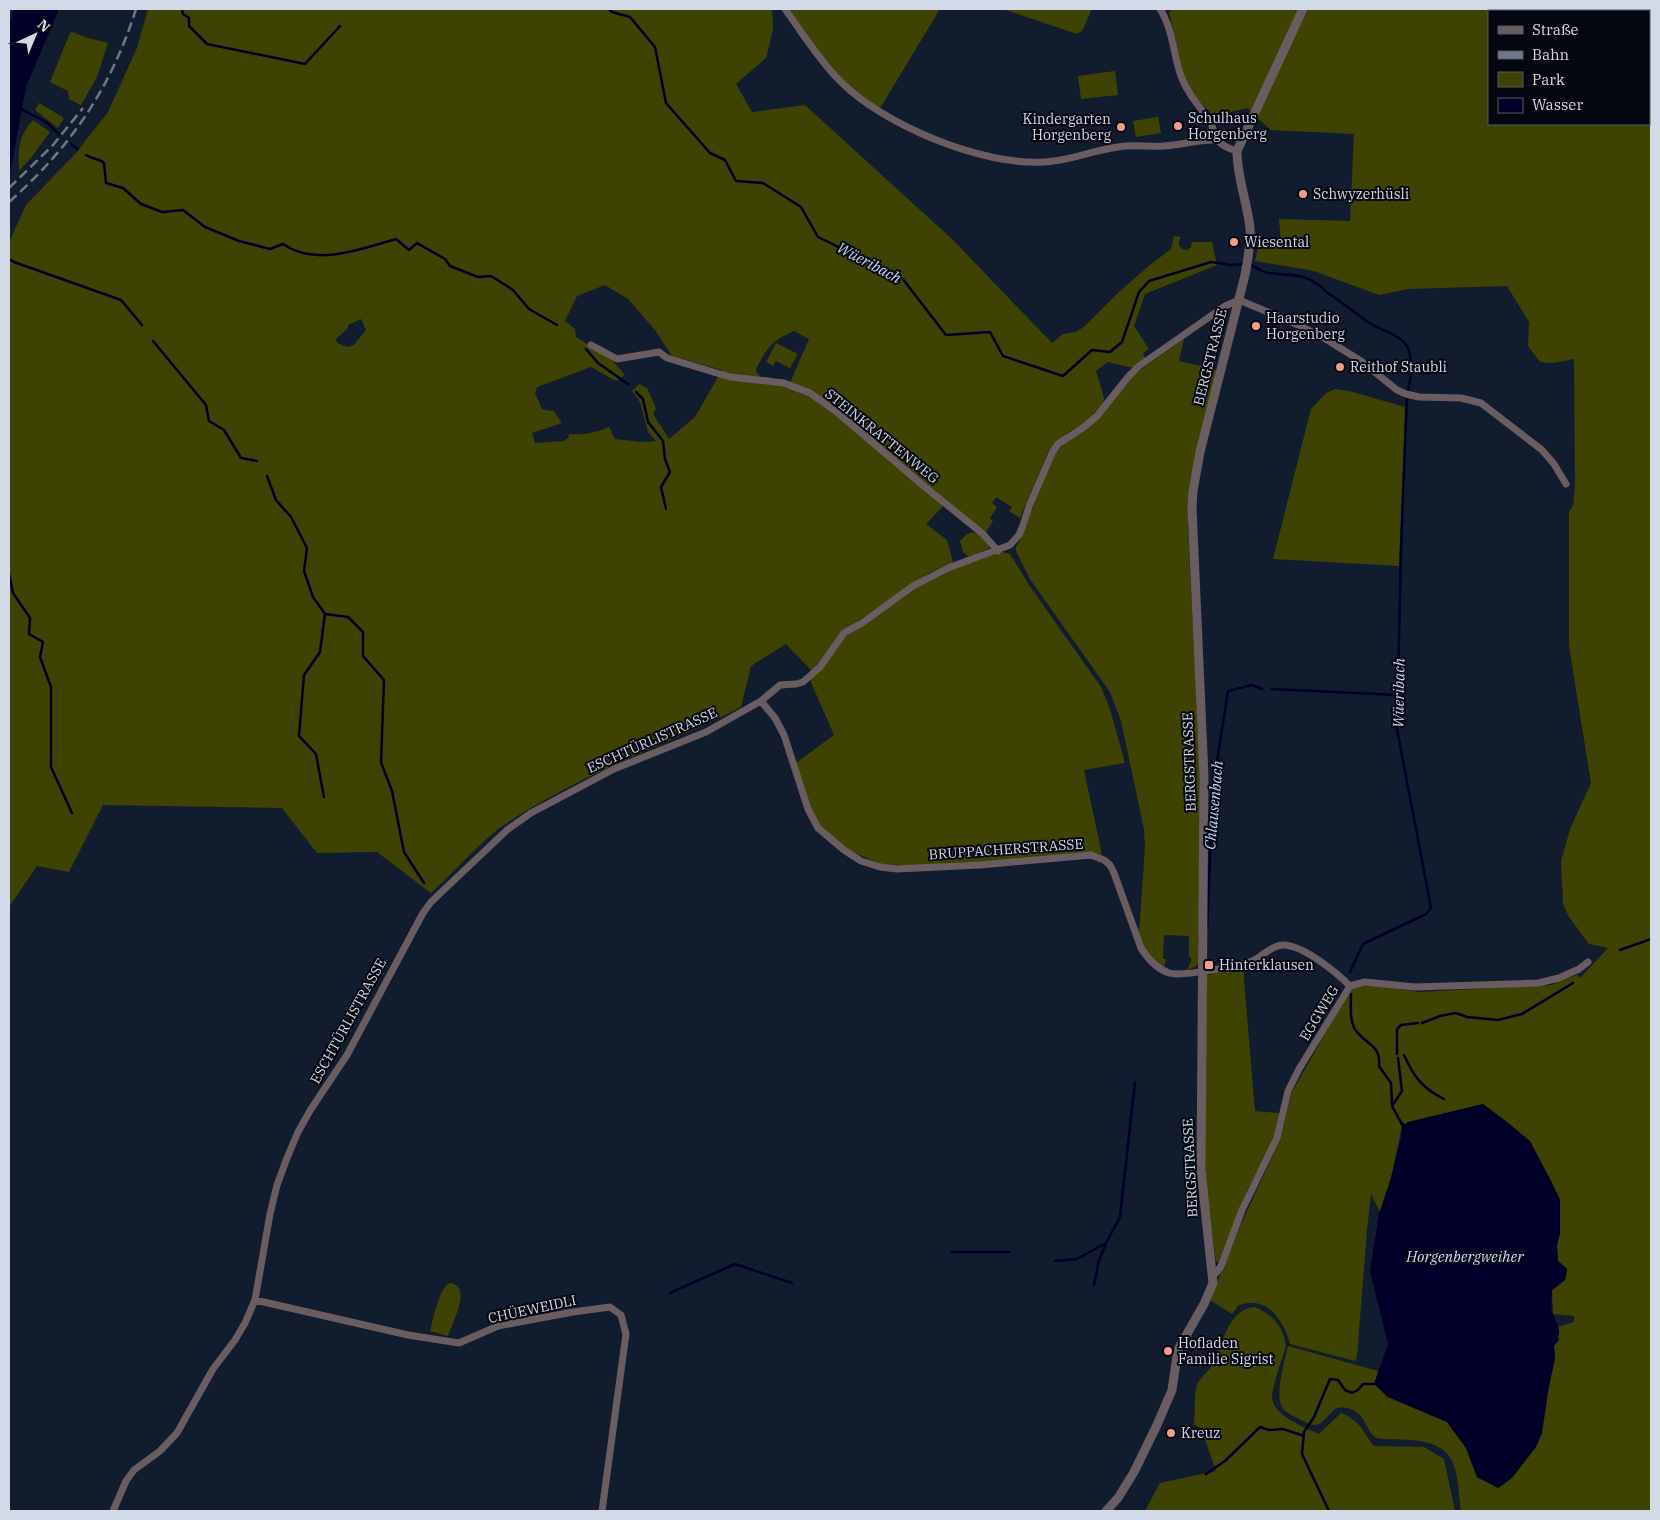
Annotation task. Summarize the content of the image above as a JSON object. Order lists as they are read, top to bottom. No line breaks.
{"streets":{"street":["BERGSTRASSE","STEINKRATTENWEG","ESCHTÜRLISTRASSE","BRUPPACHERSTRASSE","EGGWEG","CHÜEWEIDLI"]},"crossings":[["BERGSTRASSE","ESCHTÜRLISTRASSE"],["BERGSTRASSE","BRUPPACHERSTRASSE"],["BERGSTRASSE","EGGWEG"],["STEINKRATTENWEG","ESCHTÜRLISTRASSE"],["ESCHTÜRLISTRASSE","BRUPPACHERSTRASSE"],["ESCHTÜRLISTRASSE","CHÜEWEIDLI"],["BRUPPACHERSTRASSE","EGGWEG"]],"water":["Wüeribach","Chlausenbach","Horgenbergweiher"],"places":{"other":["Schulhaus Horgenberg","Kindergarten Horgenberg","Schwyzerhüsli","Wiesental","Haarstudio Horgenberg","Reithof Staubli","Hofladen Familie Sigrist","Kreuz"],"transit":["Hinterklausen"]},"legend":["Straße","Bahn","Park","Wasser"],"north":"top right"}
